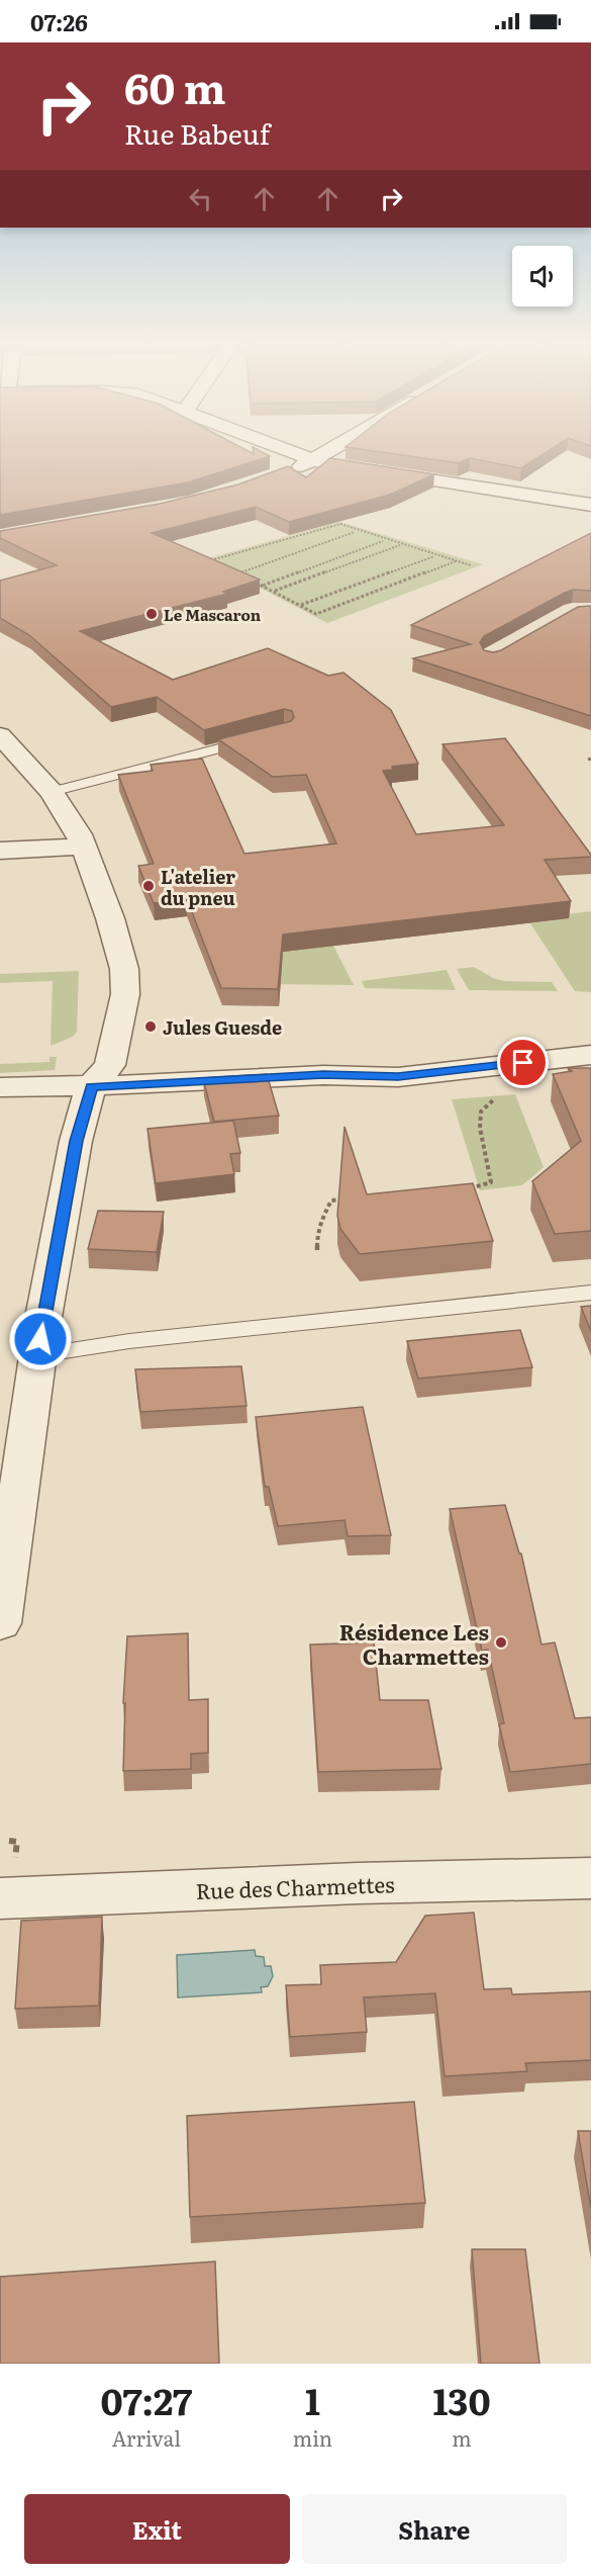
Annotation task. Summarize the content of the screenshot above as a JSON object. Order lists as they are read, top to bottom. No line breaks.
{"streets":{"street":["Rue des Charmettes"]},"places":["Le Mascaron","L'atelier du pneu","Jules Guesde","Résidence Les Charmettes"],"page":{"status":"07:26","turn":["60 m","Rue Babeuf"],"eta":["07:27","Arrival","1","min","130","m"],"buttons":["Exit","Share"]}}
